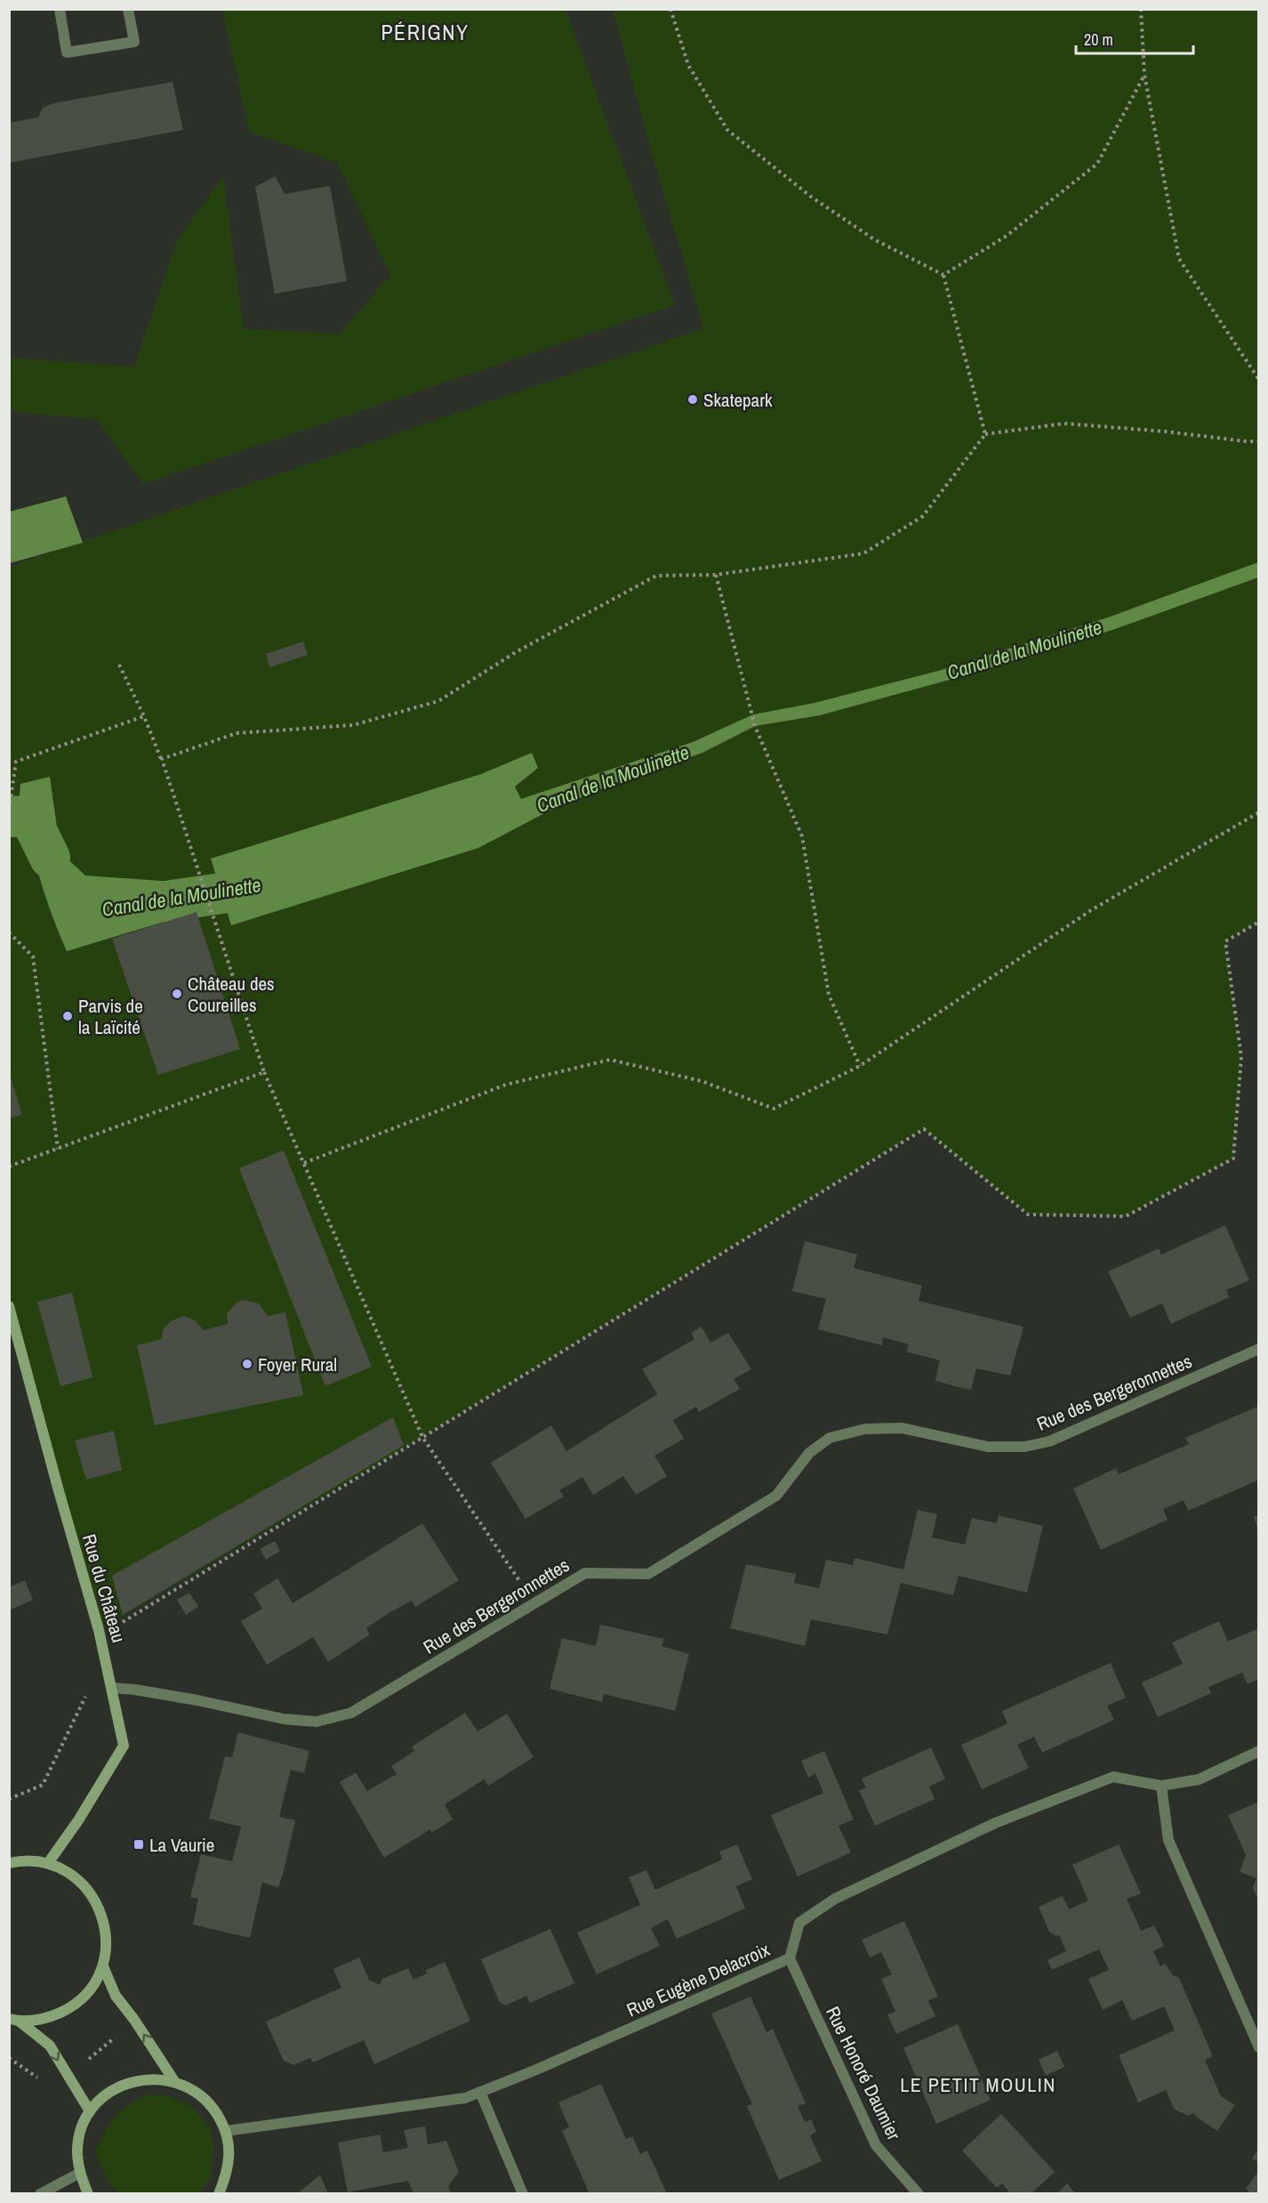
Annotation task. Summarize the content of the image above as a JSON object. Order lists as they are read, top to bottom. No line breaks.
{"streets":{"street":["Rue des Bergeronnettes","Rue du Château","Rue Eugène Delacroix","Rue Honoré Daumier"]},"crossings":[["Rue des Bergeronnettes","Rue du Château"],["Rue Eugène Delacroix","Rue Honoré Daumier"]],"districts":["PÉRIGNY","LE PETIT MOULIN"],"water":["Canal de la Moulinette"],"places":{"other":["Skatepark","Château des Coureilles","Parvis de la Laïcité","Foyer Rural"],"transit":["La Vaurie"]},"scale_bar":"20 m"}
